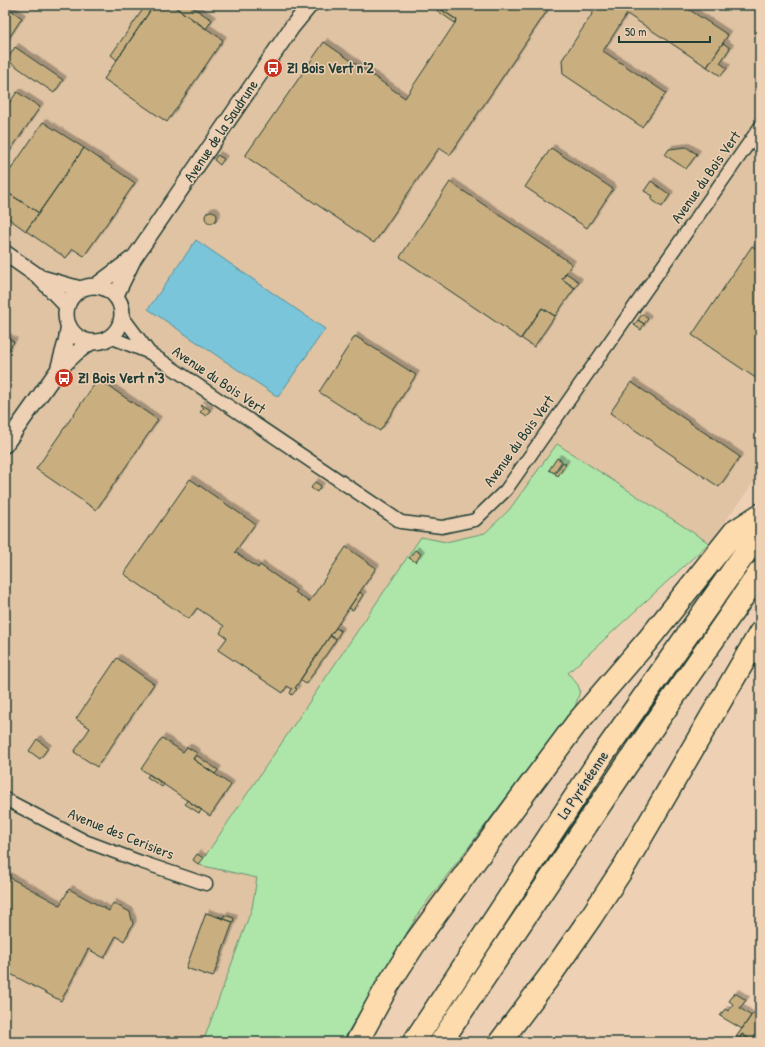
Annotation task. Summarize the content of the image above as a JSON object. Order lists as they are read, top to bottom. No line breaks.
{"streets":{"highway":["La Pyrénéenne"],"street":["Avenue de la Saudrune","Avenue du Bois Vert","Avenue des Cerisiers"]},"crossings":[["Avenue de la Saudrune","Avenue du Bois Vert"]],"places":{"bus stop":["ZI Bois Vert n°2","ZI Bois Vert n°3"]},"scale_bar":"50 m"}
